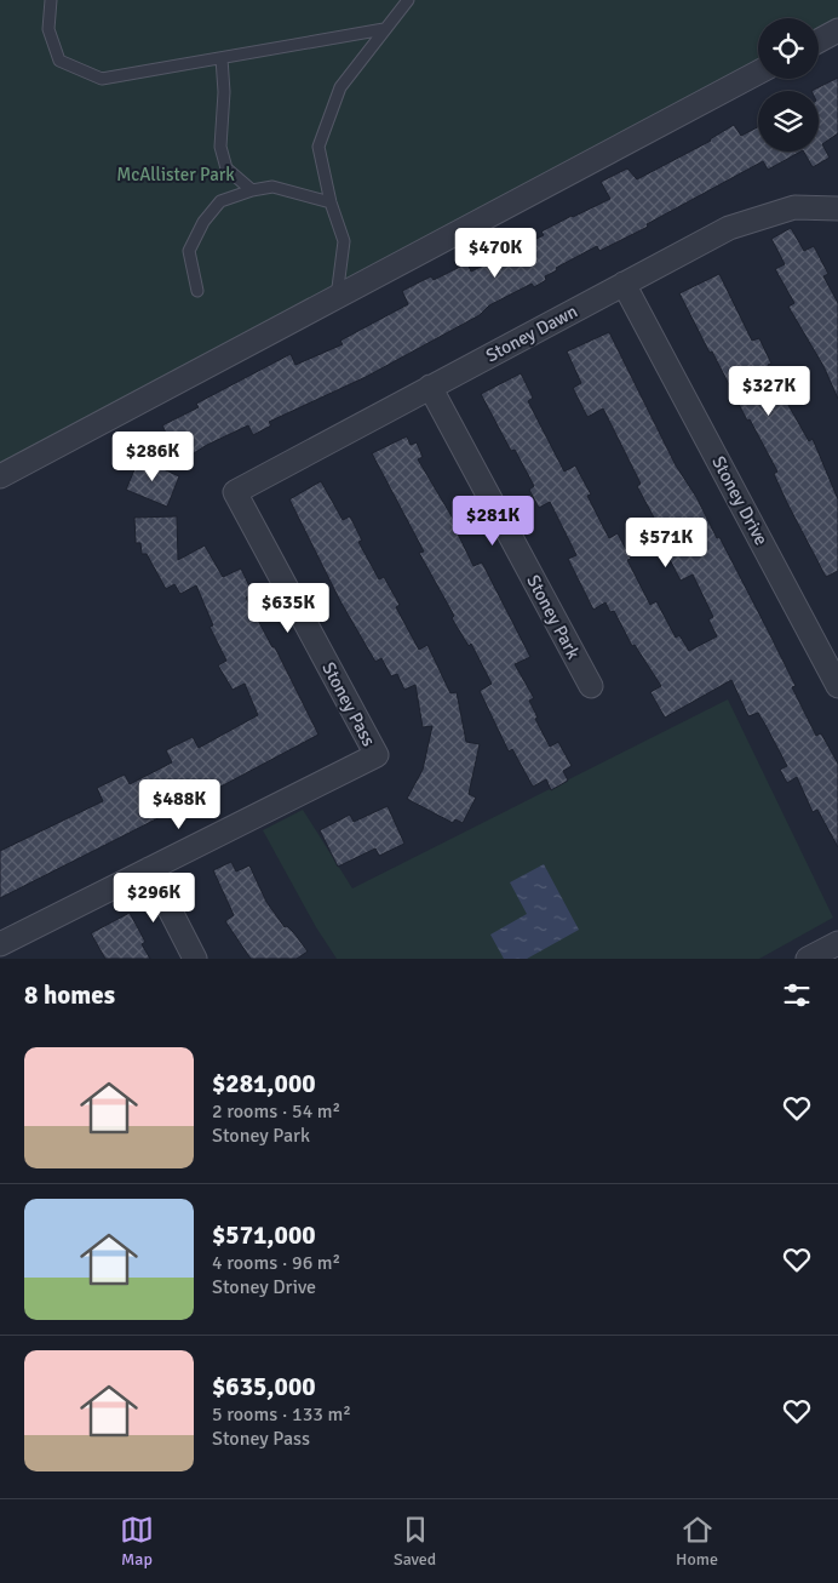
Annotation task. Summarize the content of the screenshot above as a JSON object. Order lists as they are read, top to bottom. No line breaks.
{"streets":{"street":["Stoney Dawn","Stoney Drive","Stoney Park","Stoney Pass"]},"crossings":[["Stoney Dawn","Stoney Drive"],["Stoney Dawn","Stoney Park"],["Stoney Dawn","Stoney Pass"]],"parks":["McAllister Park"],"page":{"price":["$470K","$327K","$286K","$281K","$571K","$635K","$488K","$296K"],"heading":"8 homes","list":[{"name":"$281,000","note":"2 rooms · 54 m² · Stoney Park"},{"name":"$571,000","note":"4 rooms · 96 m² · Stoney Drive"},{"name":"$635,000","note":"5 rooms · 133 m² · Stoney Pass"}],"tabs":["Map","Saved","Home"]}}
